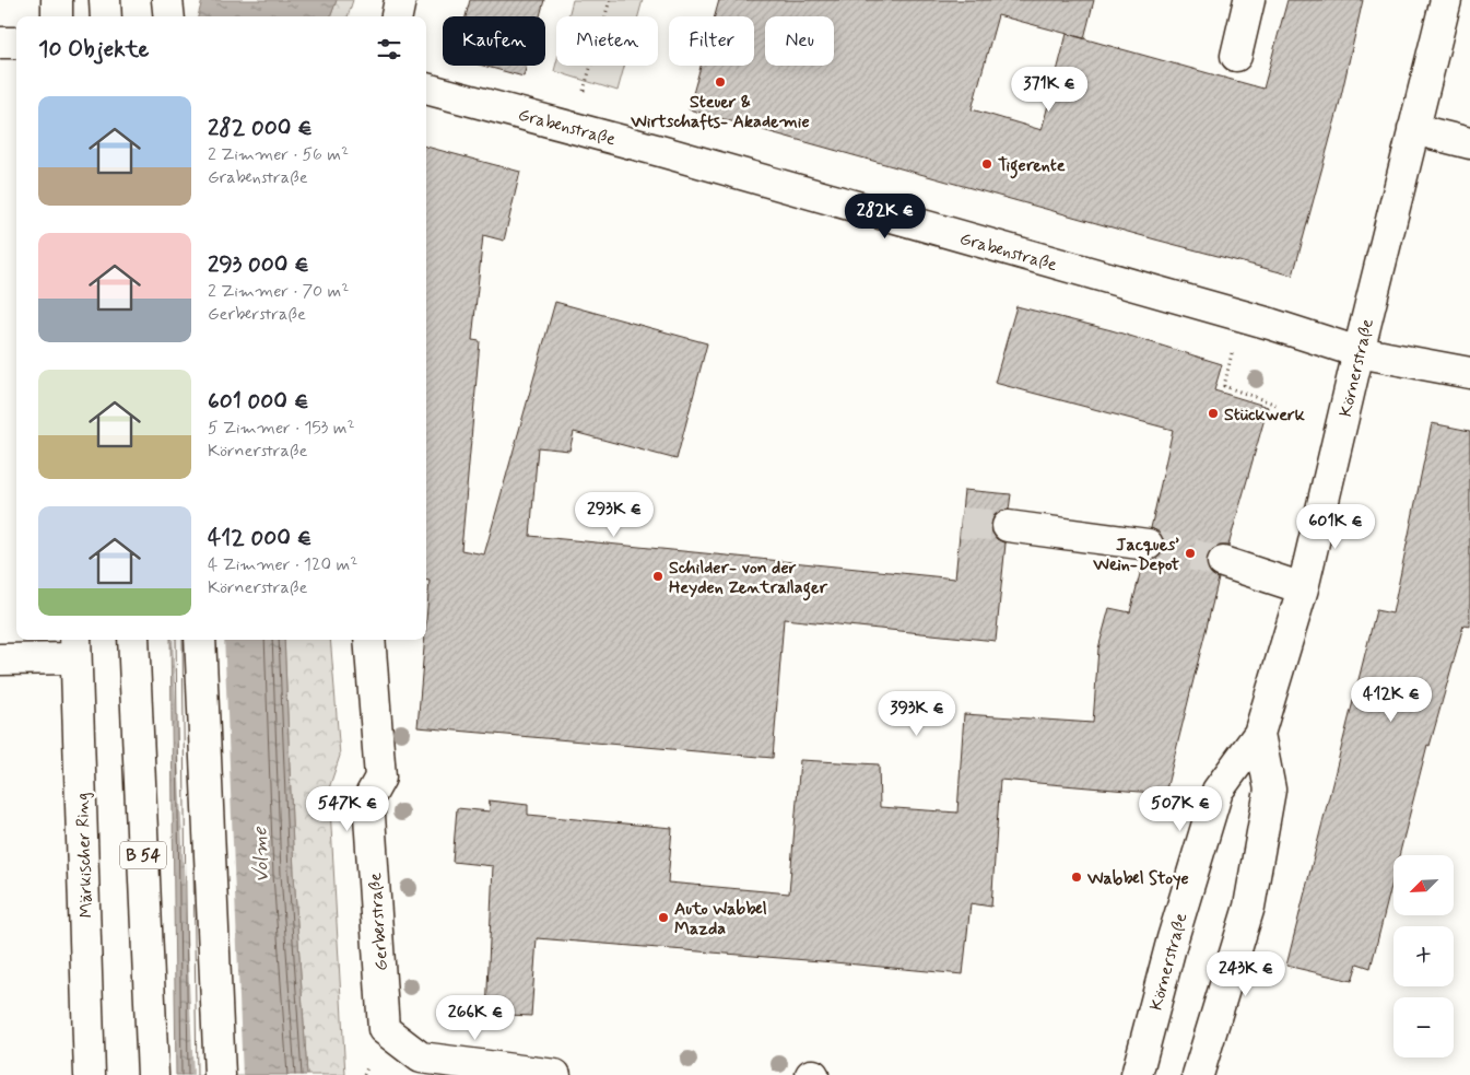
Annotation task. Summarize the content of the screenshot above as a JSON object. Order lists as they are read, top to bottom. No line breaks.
{"streets":{"street":["Grabenstraße","Körnerstraße","Märkischer Ring","B 54","Gerberstraße"]},"crossings":[["Grabenstraße","Körnerstraße"]],"water":["Volme"],"places":["Steuer & Wirtschafts- Akademie","Tigerente","Stückwerk","Jacques’ Wein-Depot","Schilder- von der Heyden Zentrallager","Wabbel Stoye","Auto Wabbel Mazda"],"north":"bottom left","page":{"chip":["Kaufen","Mieten","Filter","Neu"],"heading":"10 Objekte","price":["371K €","282K €","293K €","601K €","412K €","393K €","547K €","507K €","243K €","266K €"],"list":[{"name":"282 000 €","note":"2 Zimmer · 56 m² · Grabenstraße"},{"name":"293 000 €","note":"2 Zimmer · 70 m² · Gerberstraße"},{"name":"601 000 €","note":"5 Zimmer · 153 m² · Körnerstraße"},{"name":"412 000 €","note":"4 Zimmer · 120 m² · Körnerstraße"}],"map_buttons":["+","−"]}}
